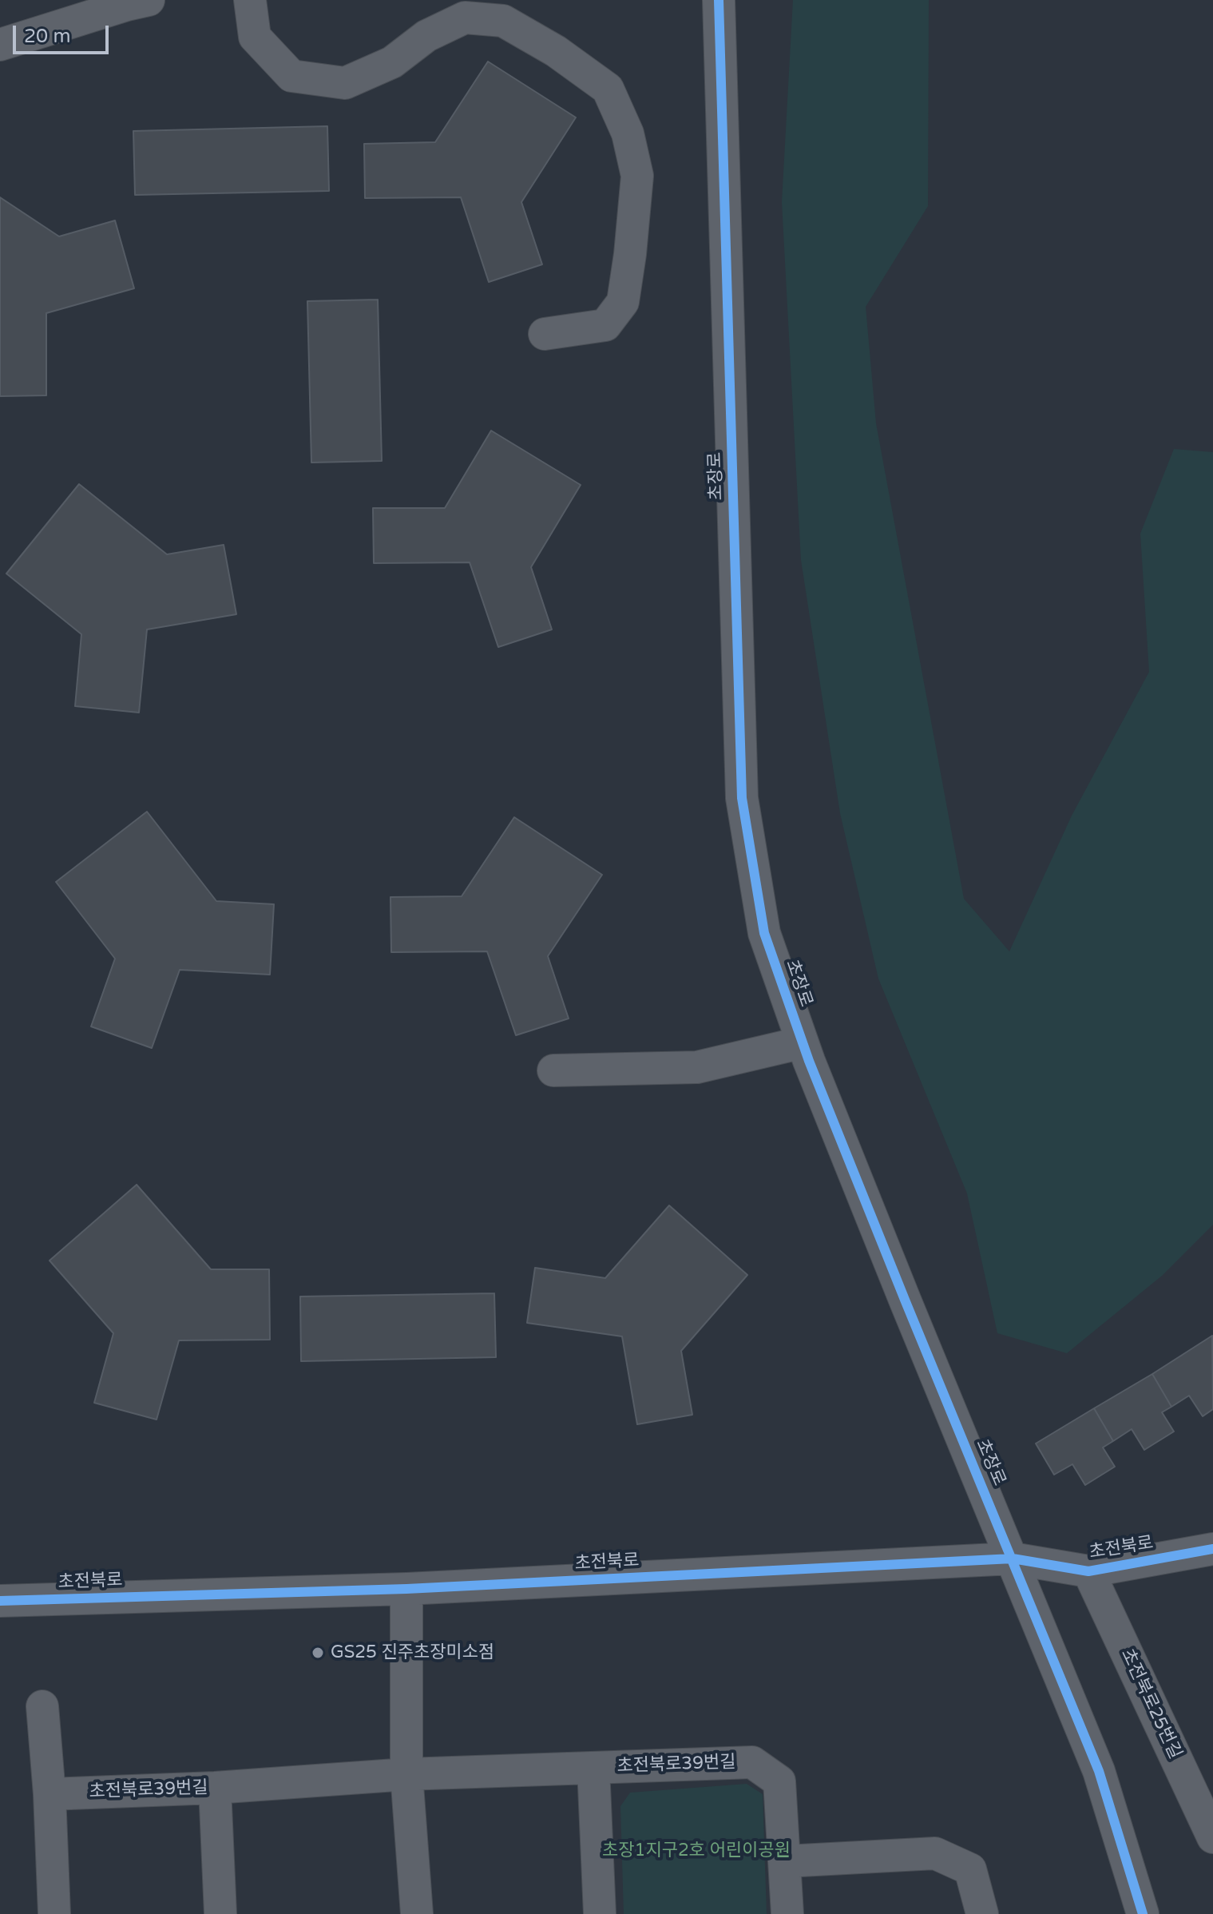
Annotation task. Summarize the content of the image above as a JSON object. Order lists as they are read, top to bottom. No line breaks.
{"streets":{"street":["초장로","초전북로","초전북로25번길","초전북로39번길"]},"crossings":[["초장로","초전북로"],["초전북로","초전북로25번길"]],"parks":["초장1지구2호 어린이공원"],"places":["GS25 진주초장미소점"],"scale_bar":"20 m"}
